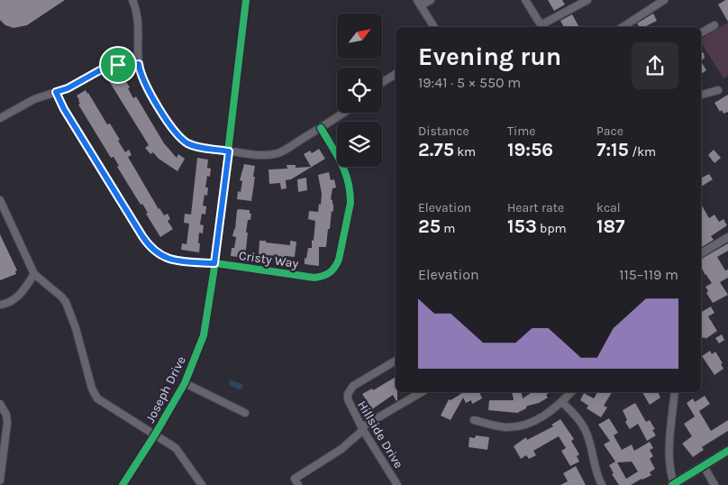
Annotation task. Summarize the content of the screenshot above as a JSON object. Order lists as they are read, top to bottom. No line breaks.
{"streets":{"street":["Cristy Way","Joseph Drive","Hillside Drive"]},"crossings":[["Cristy Way","Joseph Drive"]],"north":"top right","page":{"heading":["Evening run","19:41 · 5 × 550 m"],"stats":[["Distance","2.75 km"],["Time","19:56"],["Pace","7:15 /km"],["Elevation","25 m"],["Heart rate","153 bpm"],["kcal","187"]],"chart":["Elevation","115–119 m"]}}
